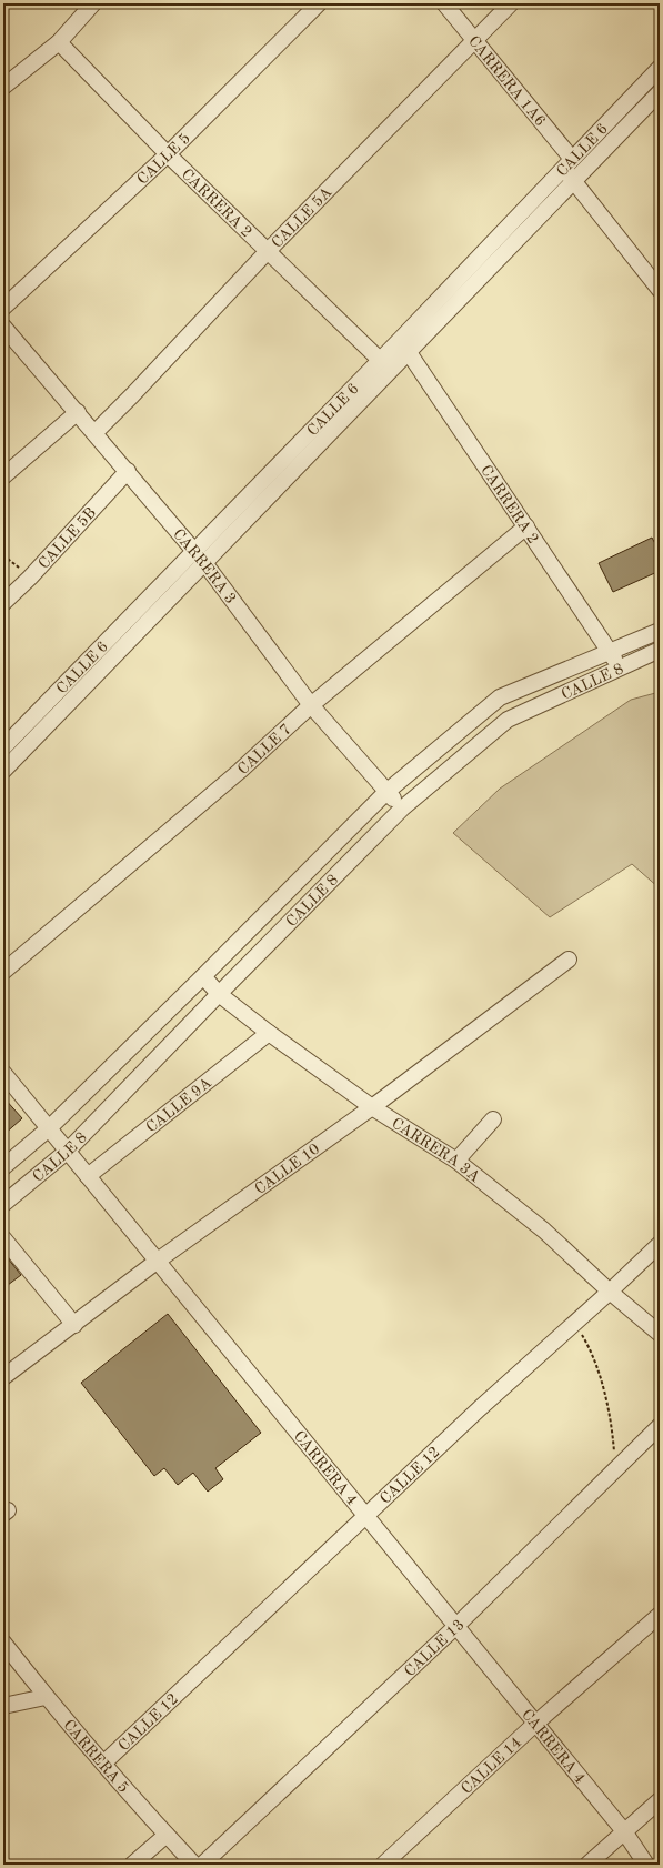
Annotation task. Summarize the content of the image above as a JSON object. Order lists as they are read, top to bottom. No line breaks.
{"streets":{"street":["CARRERA 1A6","CALLE 6","CALLE 5","CARRERA 2","CALLE 5A","CALLE 5B","CARRERA 3","CALLE 8","CALLE 7","CALLE 9A","CARRERA 3A","CALLE 10","CARRERA 4","CALLE 12","CALLE 13","CARRERA 5","CALLE 14"]},"crossings":[["CARRERA 1A6","CALLE 6"],["CARRERA 1A6","CALLE 5A"],["CALLE 6","CARRERA 2"],["CALLE 6","CARRERA 3"],["CALLE 5","CARRERA 2"],["CARRERA 2","CALLE 5A"],["CARRERA 2","CALLE 8"],["CARRERA 2","CALLE 7"],["CALLE 5A","CARRERA 3"],["CALLE 5B","CARRERA 3"],["CARRERA 3","CALLE 8"],["CARRERA 3","CALLE 7"],["CALLE 8","CARRERA 3A"],["CALLE 8","CARRERA 4"],["CALLE 9A","CARRERA 3A"],["CALLE 9A","CARRERA 4"],["CARRERA 3A","CALLE 10"],["CARRERA 3A","CALLE 12"],["CALLE 10","CARRERA 4"],["CARRERA 4","CALLE 12"],["CARRERA 4","CALLE 13"],["CARRERA 4","CALLE 14"],["CALLE 12","CARRERA 5"]]}
